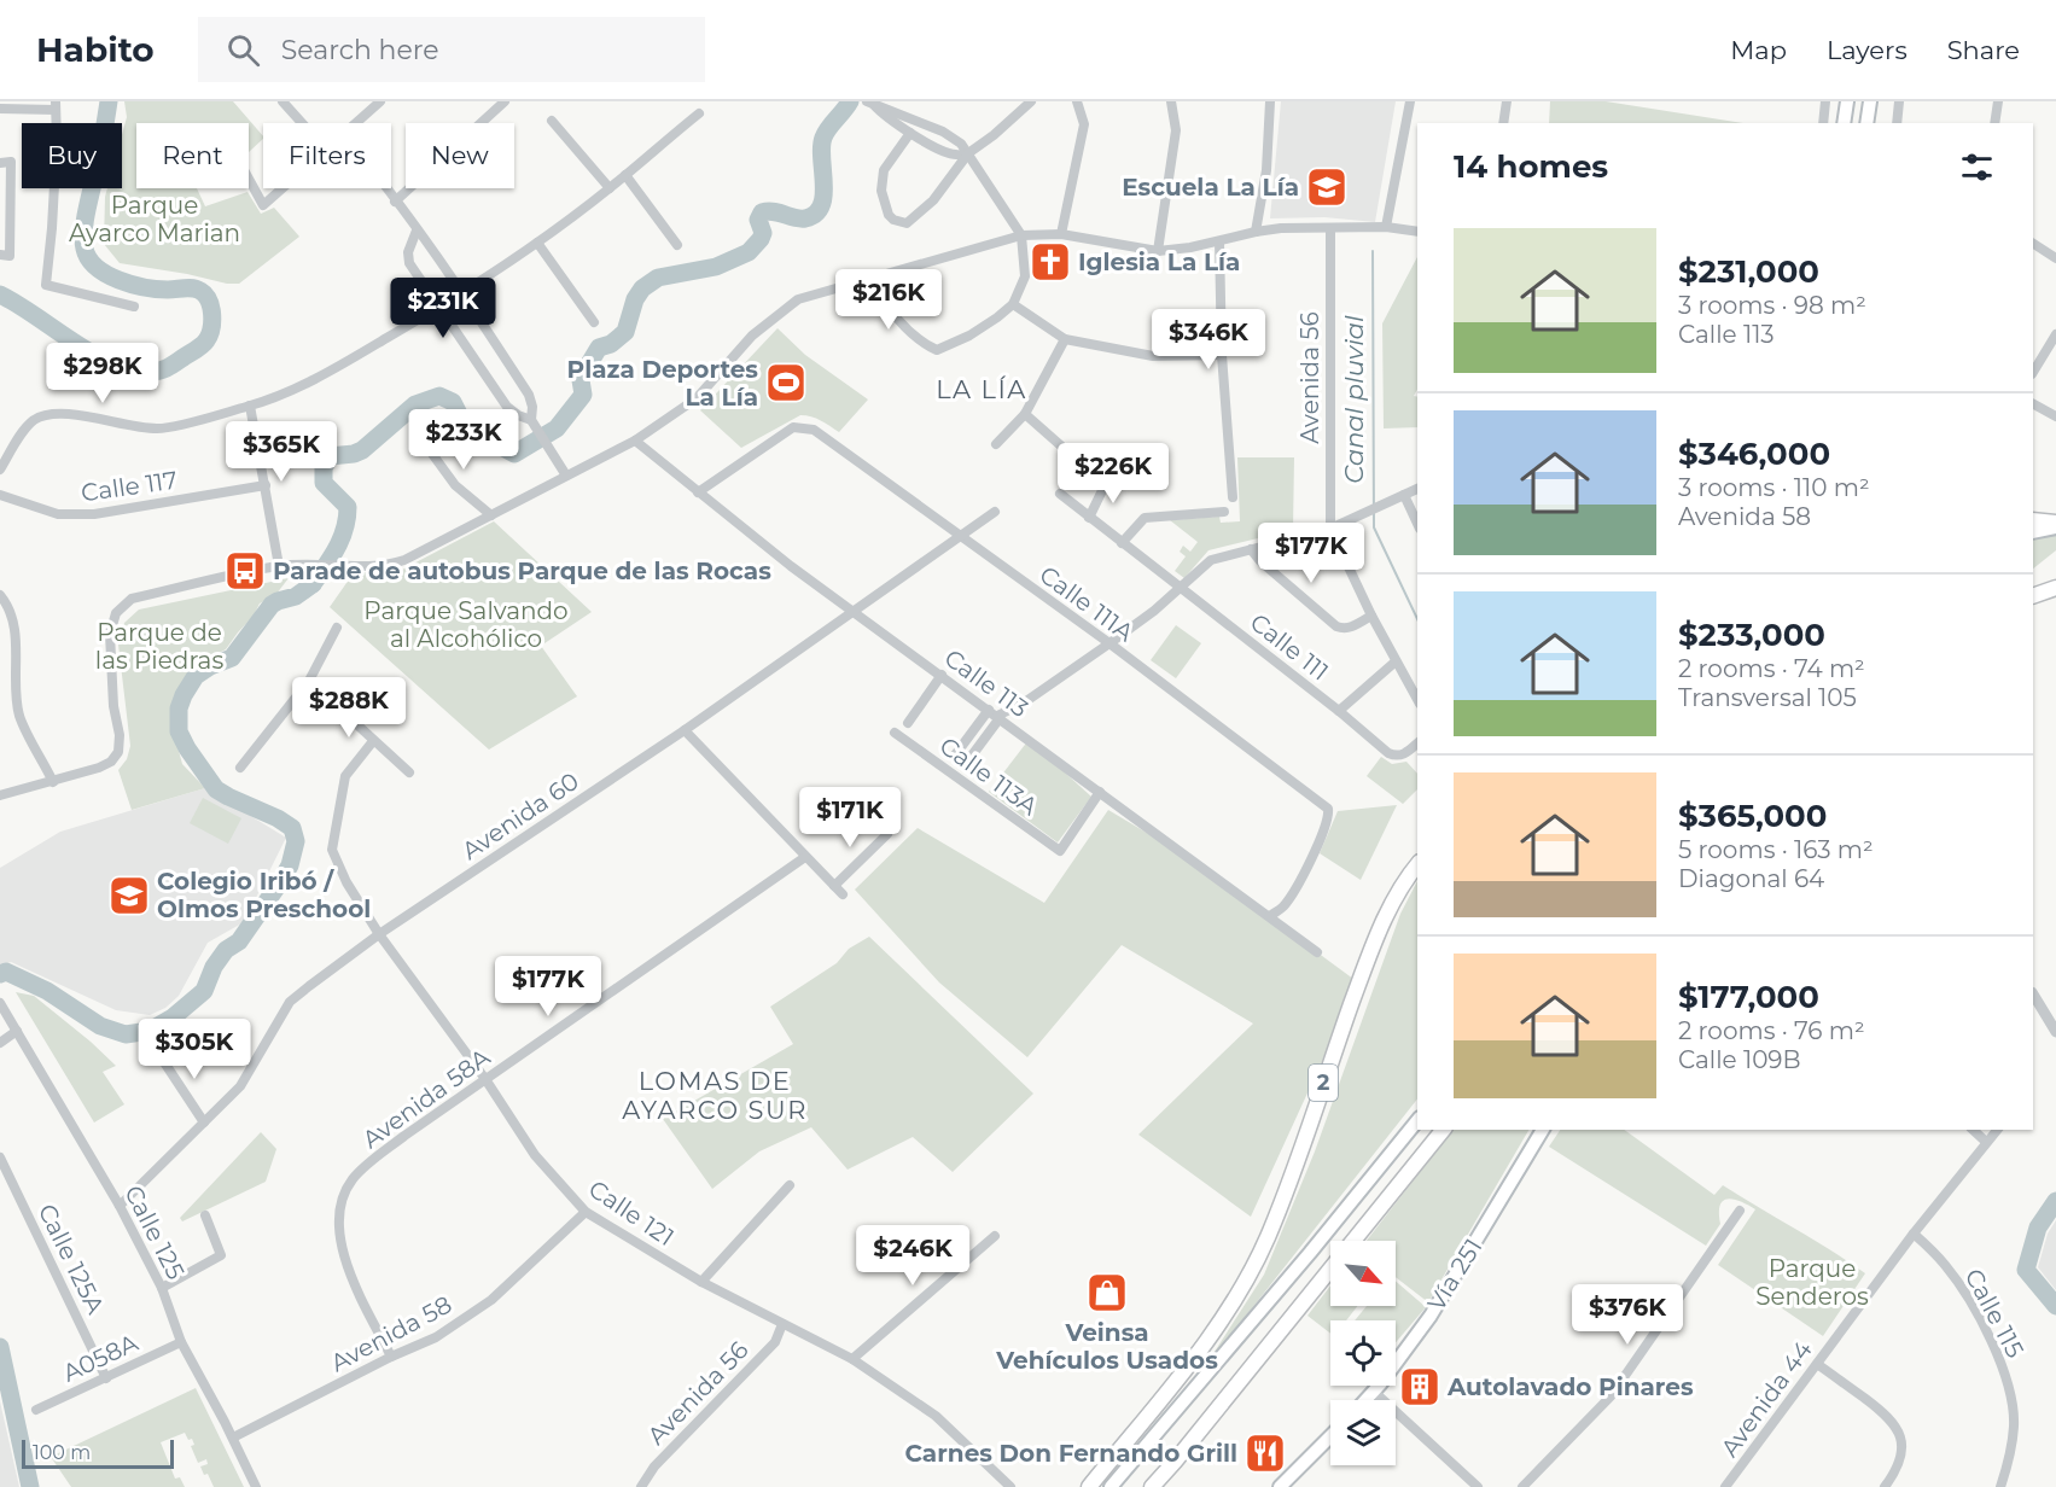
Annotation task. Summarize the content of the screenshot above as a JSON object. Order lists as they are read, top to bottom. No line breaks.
{"streets":{"highway":["2"],"main road":["Vía 251"],"street":["Avenida 56","Calle 117","Calle 111A","Calle 111","Calle 113","Calle 113A","Avenida 60","Avenida 58A","Calle 121","Calle 125","Calle 125A","Calle 115","Avenida 58","A058A","Avenida 44"]},"crossings":[["Avenida 56","Calle 121"],["Calle 111A","Calle 113"],["Calle 111A","Avenida 60"],["Calle 113","Calle 113A"],["Calle 113","Avenida 60"],["Avenida 60","Calle 121"],["Avenida 60","Calle 125"],["Avenida 58A","Calle 121"],["Avenida 58A","Avenida 58"],["Calle 121","Avenida 58"],["Calle 125","Avenida 58"],["Calle 125","A058A"],["Calle 125A","A058A"],["Calle 115","Avenida 44"]],"districts":["LA LÍA","LOMAS DE AYARCO SUR"],"water":["Canal pluvial"],"parks":["Parque Ayarco Marian","Parque Salvando al Alcohólico","Parque de las Piedras","Parque Senderos"],"places":{"school or university":["Escuela La Lía","Colegio Iribó / Olmos Preschool"],"church":["Iglesia La Lía"],"sports":["Plaza Deportes La Lía"],"bus stop":["Parade de autobus Parque de las Rocas"],"shop":["Veinsa Vehículos Usados"],"building":["Autolavado Pinares"],"restaurant":["Carnes Don Fernando Grill"]},"scale_bar":"100 m","north":"bottom right","page":{"header":"Habito","search":"Search here","nav":["Map","Layers","Share"],"chip":["Buy","Rent","Filters","New"],"heading":"14 homes","list":[{"name":"$231,000","note":"3 rooms · 98 m² · Calle 113"},{"name":"$346,000","note":"3 rooms · 110 m² · Avenida 58"},{"name":"$233,000","note":"2 rooms · 74 m² · Transversal 105"},{"name":"$365,000","note":"5 rooms · 163 m² · Diagonal 64"},{"name":"$177,000","note":"2 rooms · 76 m² · Calle 109B"}],"price":["$216K","$231K","$346K","$298K","$233K","$365K","$226K","$177K","$288K","$171K","$177K","$305K","$246K","$376K"],"scale":"100 m"}}
